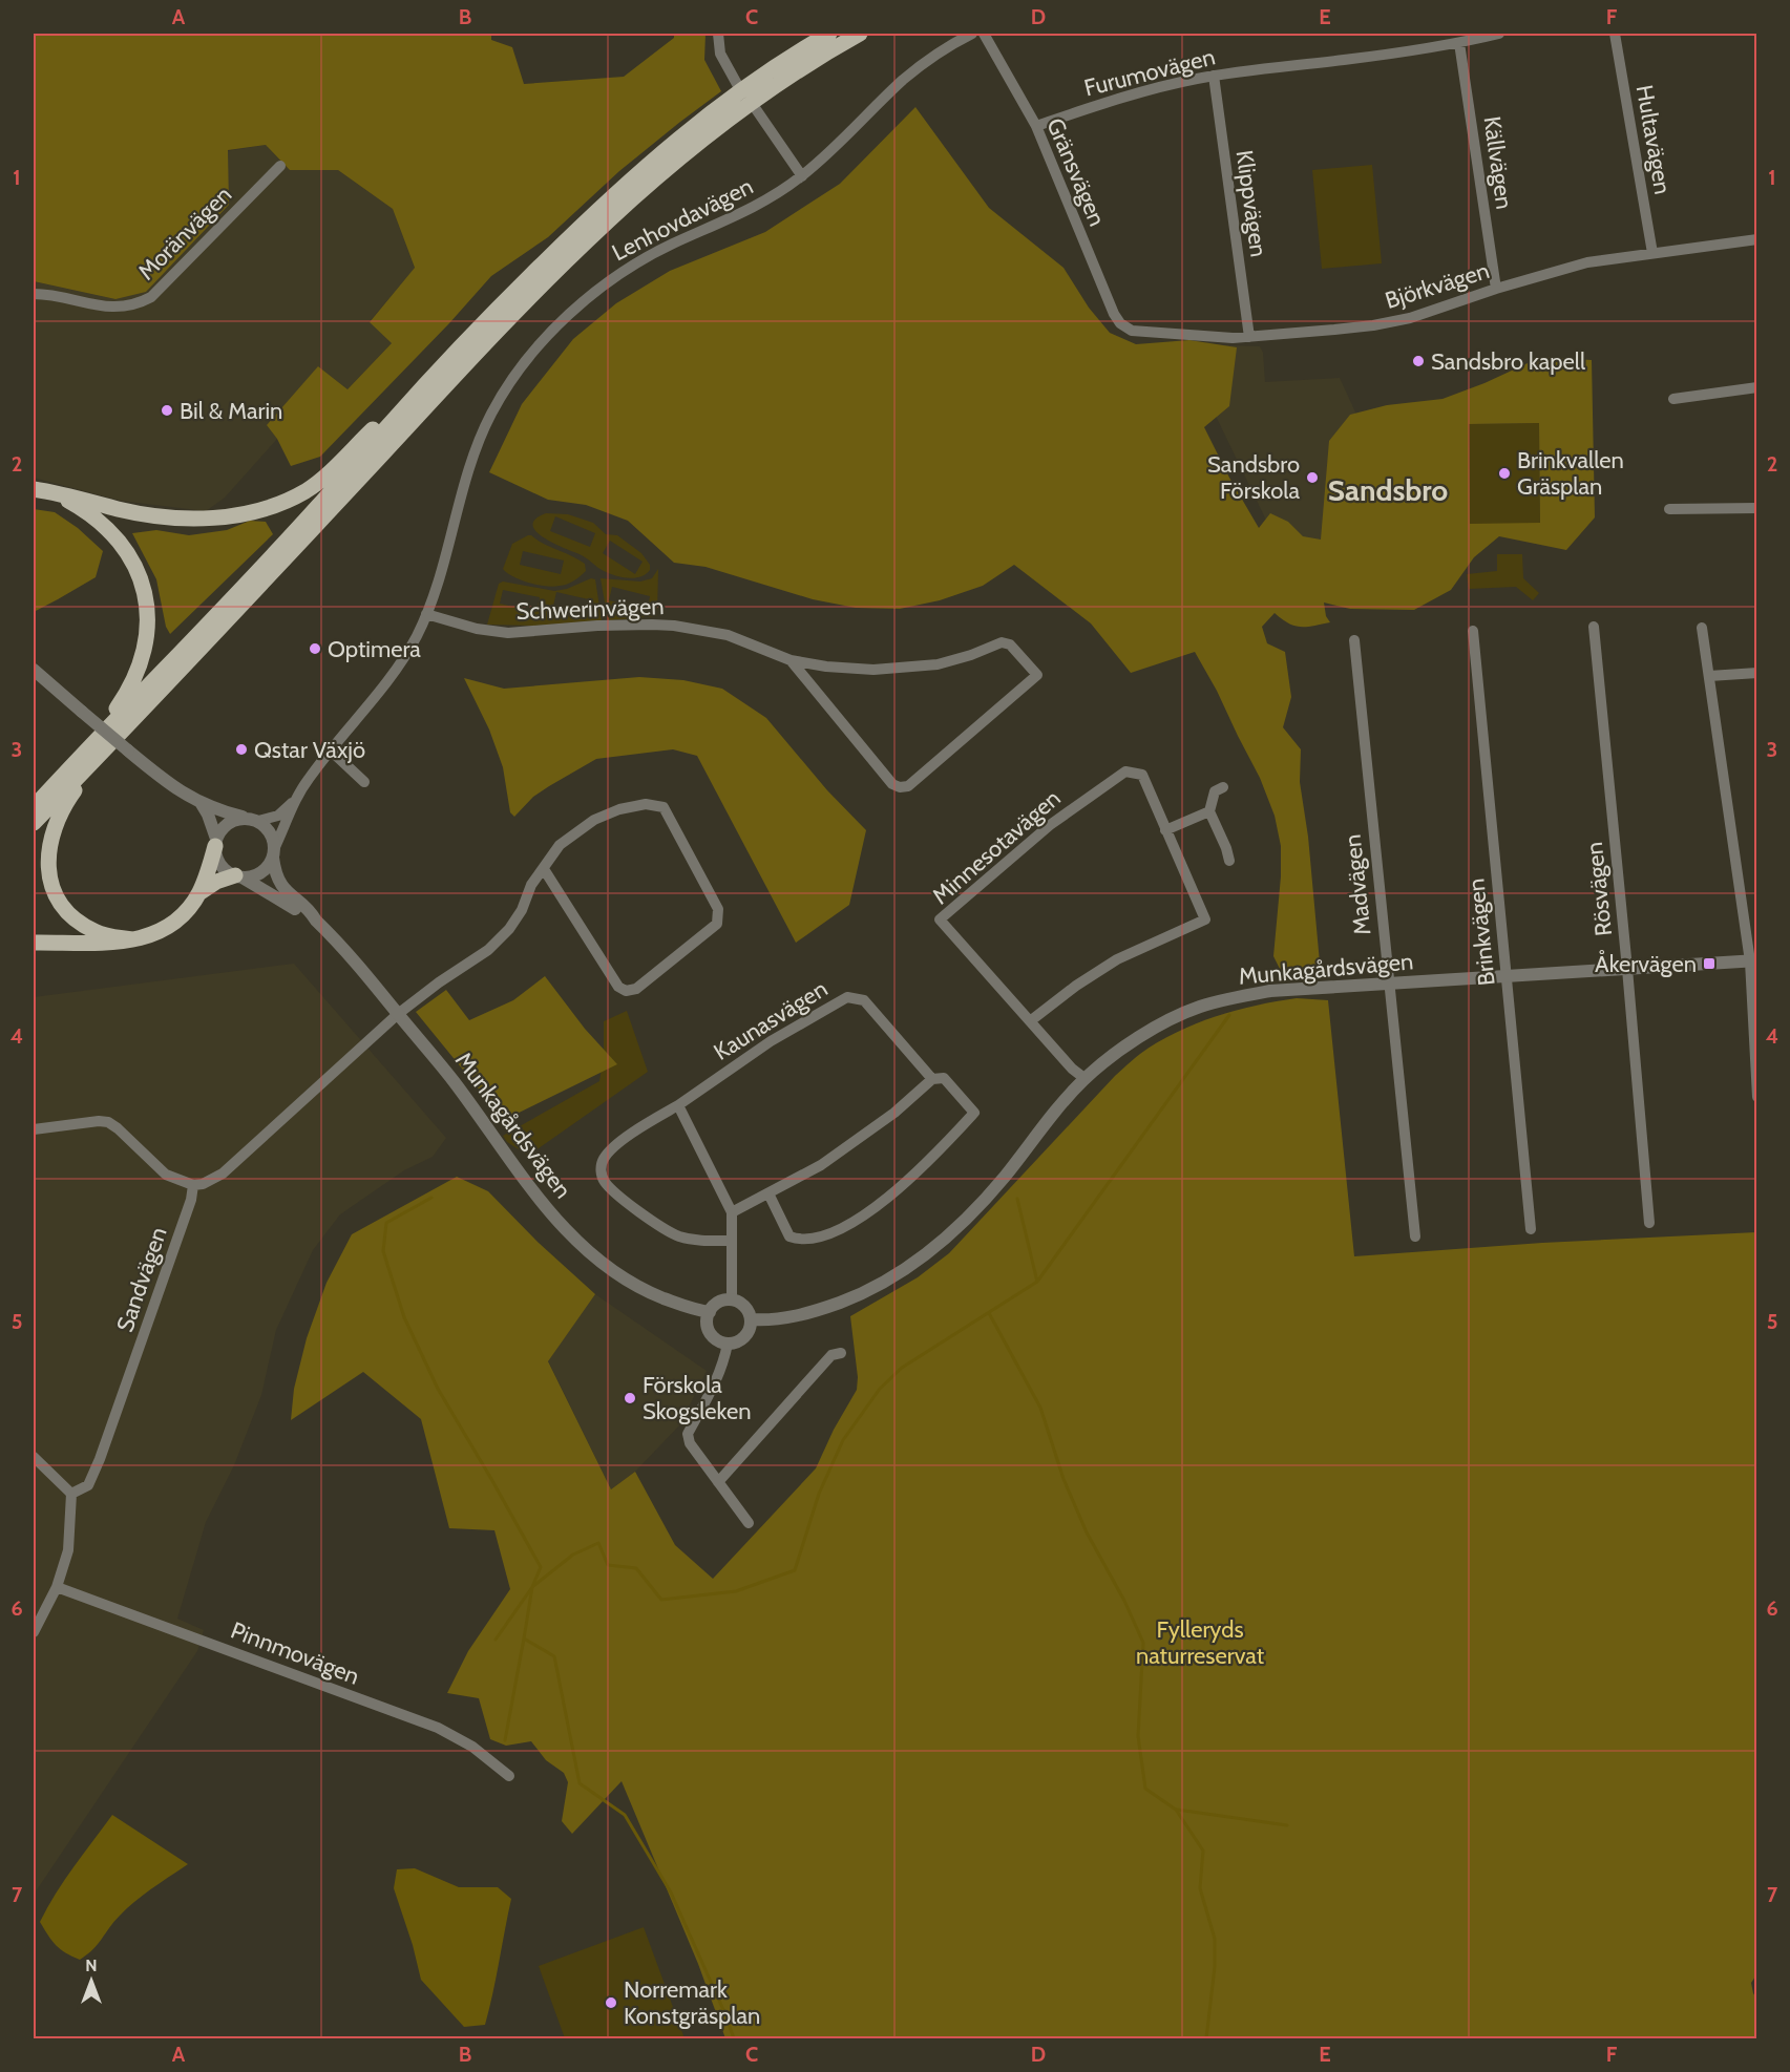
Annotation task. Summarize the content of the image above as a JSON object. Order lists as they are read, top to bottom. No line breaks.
{"streets":{"street":["Furumovägen","Hultavägen","Källvägen","Gränsvägen","Klippvägen","Lenhovdavägen","Moränvägen","Björkvägen","Schwerinvägen","Minnesotavägen","Madvägen","Rösvägen","Brinkvägen","Munkagårdsvägen","Kaunasvägen","Sandvägen","Pinnmovägen"]},"crossings":[["Furumovägen","Källvägen"],["Furumovägen","Gränsvägen"],["Furumovägen","Klippvägen"],["Hultavägen","Björkvägen"],["Källvägen","Björkvägen"],["Gränsvägen","Björkvägen"],["Klippvägen","Björkvägen"],["Lenhovdavägen","Schwerinvägen"],["Lenhovdavägen","Munkagårdsvägen"],["Minnesotavägen","Munkagårdsvägen"],["Madvägen","Munkagårdsvägen"],["Rösvägen","Munkagårdsvägen"],["Brinkvägen","Munkagårdsvägen"]],"districts":["Sandsbro"],"parks":["Fylleryds naturreservat"],"places":{"other":["Sandsbro kapell","Bil & Marin","Brinkvallen Gräsplan","Sandsbro Förskola","Optimera","Qstar Växjö","Förskola Skogsleken","Norremark Konstgräsplan"],"transit":["Åkervägen"]},"north":"top","grid":{"columns":["A","B","C","D","E","F"],"rows":["1","2","3","4","5","6","7"]}}
